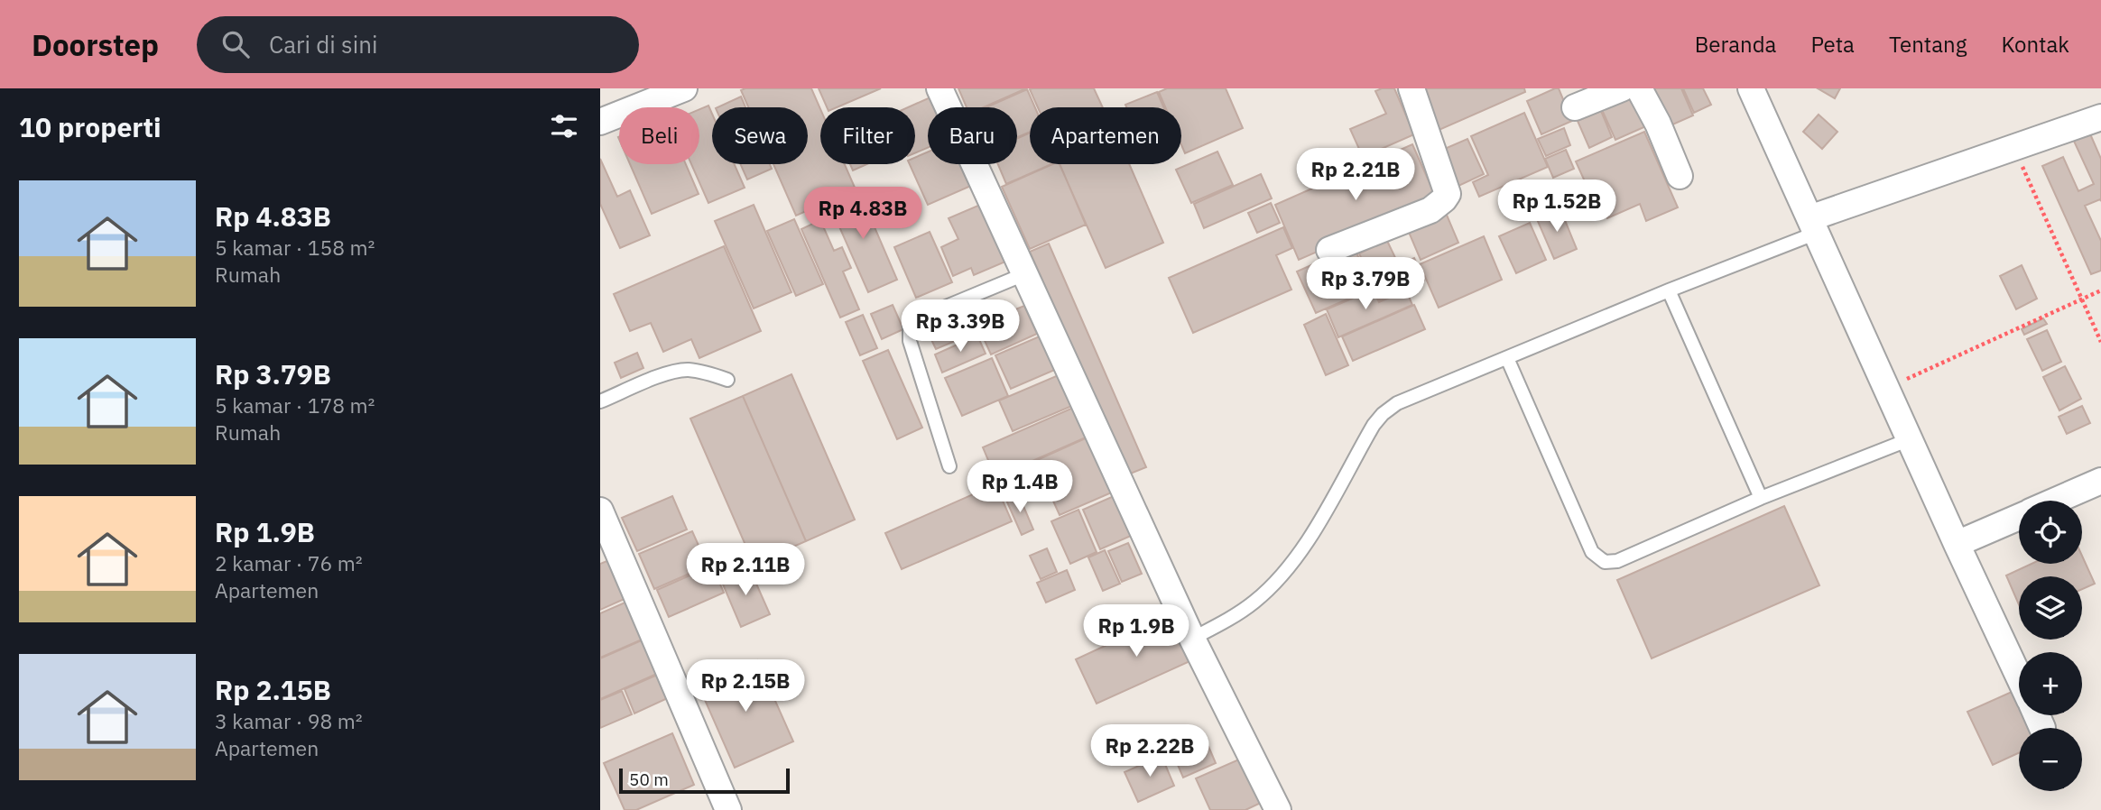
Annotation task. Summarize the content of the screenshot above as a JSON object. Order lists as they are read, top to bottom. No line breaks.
{"scale_bar":"50 m","page":{"header":"Doorstep","search":"Cari di sini","nav":["Beranda","Peta","Tentang","Kontak"],"heading":"10 properti","chip":["Beli","Sewa","Filter","Baru","Apartemen"],"price":["Rp 2.21B","Rp 1.52B","Rp 4.83B","Rp 3.79B","Rp 3.39B","Rp 1.4B","Rp 2.11B","Rp 1.9B","Rp 2.15B","Rp 2.22B"],"list":[{"name":"Rp 4.83B","note":"5 kamar · 158 m² · Rumah"},{"name":"Rp 3.79B","note":"5 kamar · 178 m² · Rumah"},{"name":"Rp 1.9B","note":"2 kamar · 76 m² · Apartemen"},{"name":"Rp 2.15B","note":"3 kamar · 98 m² · Apartemen"}],"map_buttons":["+","−"],"scale":"50 m"}}
